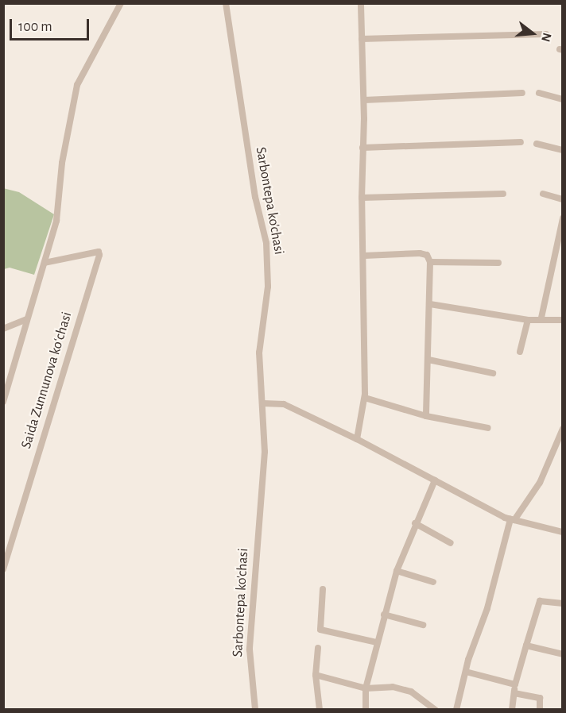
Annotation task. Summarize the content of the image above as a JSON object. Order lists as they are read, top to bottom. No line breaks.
{"streets":{"street":["Sarbontepa ko'chasi","Saida Zunnunova koʻchasi"]},"scale_bar":"100 m","north":"right"}
